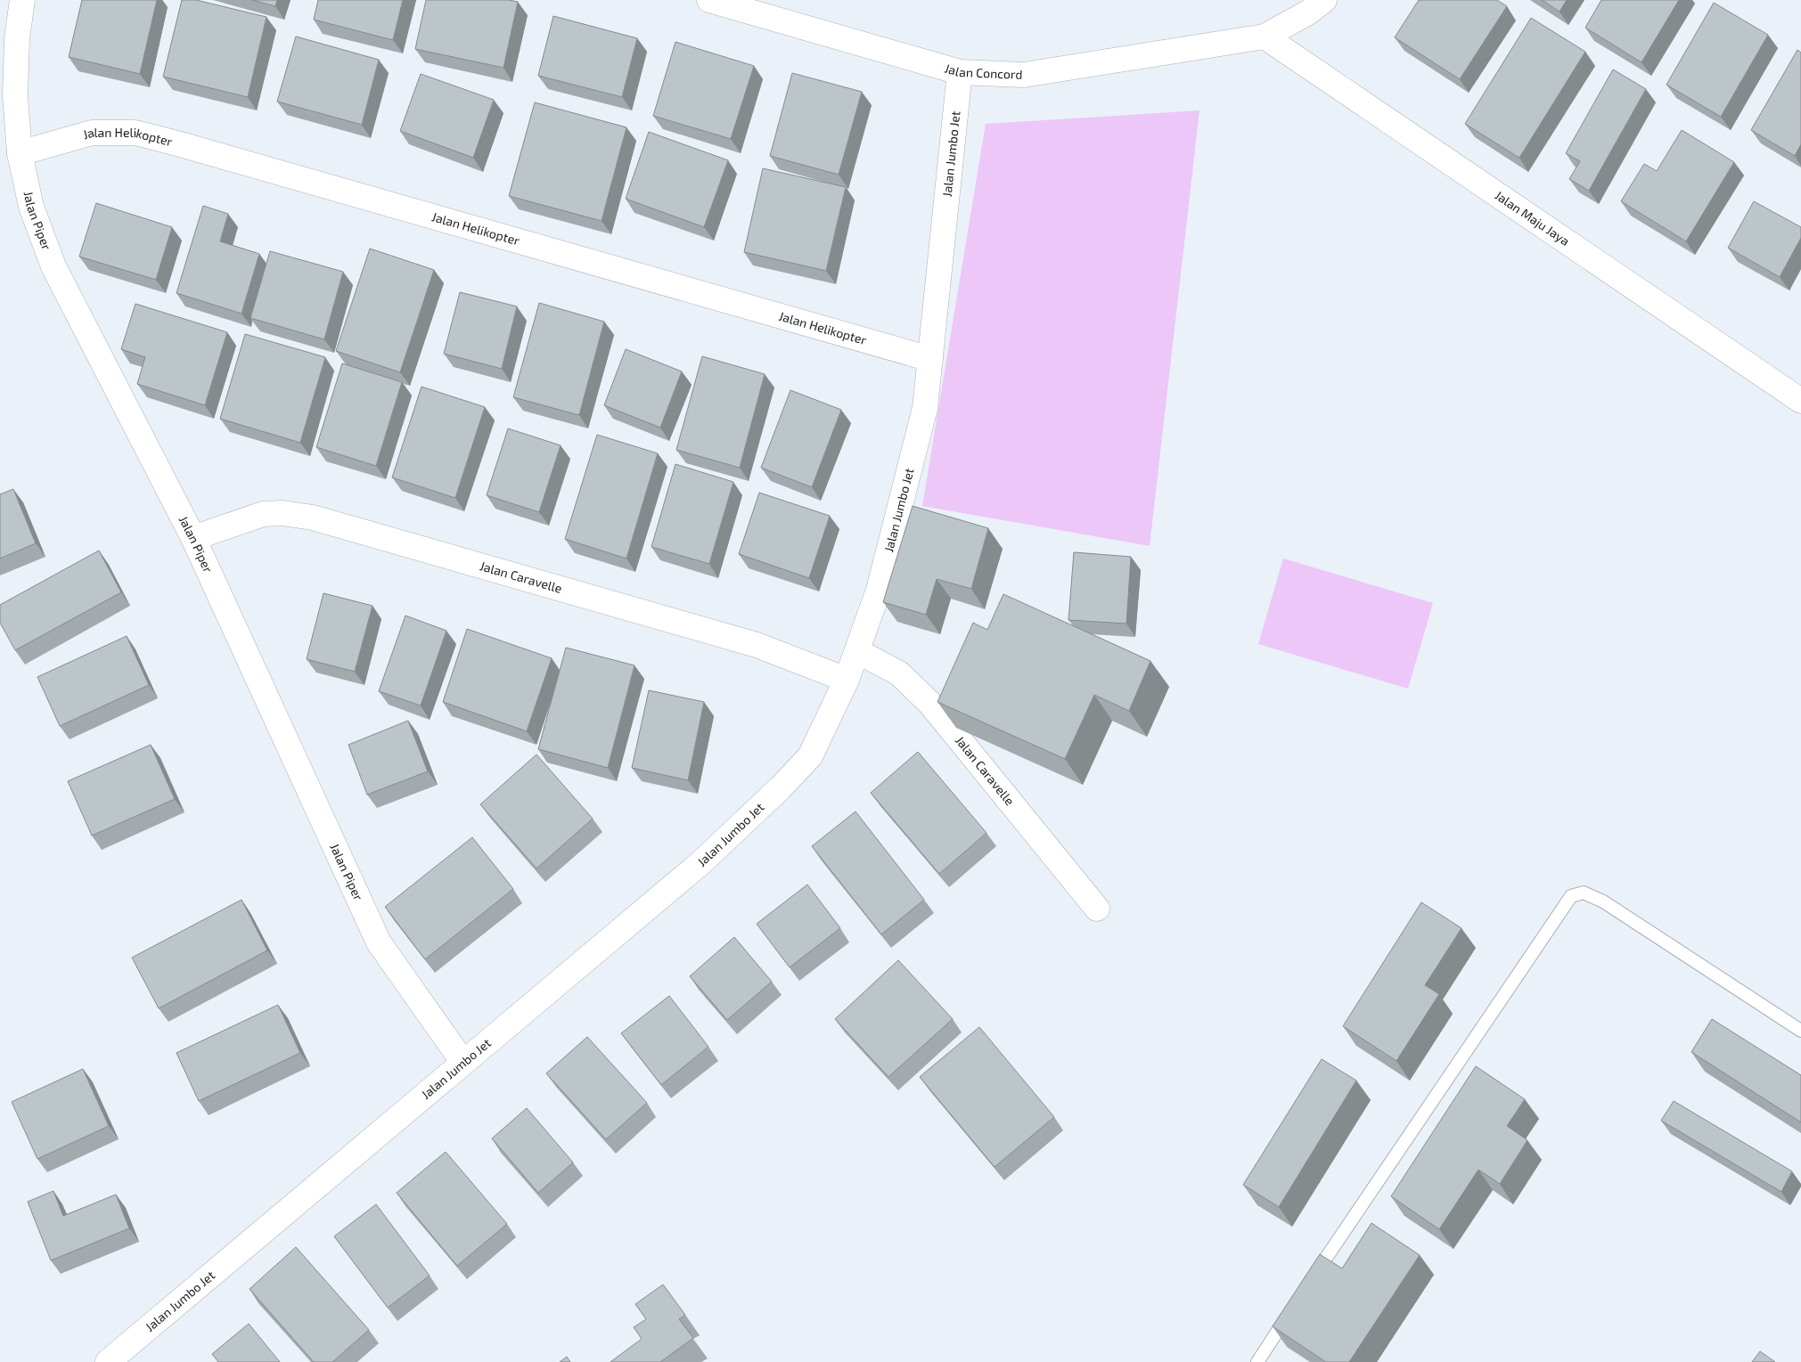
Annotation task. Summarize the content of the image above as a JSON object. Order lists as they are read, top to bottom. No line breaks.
{"streets":{"street":["Jalan Concord","Jalan Helikopter","Jalan Jumbo Jet","Jalan Maju Jaya","Jalan Piper","Jalan Caravelle"]},"crossings":[["Jalan Concord","Jalan Jumbo Jet"],["Jalan Concord","Jalan Maju Jaya"],["Jalan Helikopter","Jalan Jumbo Jet"],["Jalan Helikopter","Jalan Piper"],["Jalan Jumbo Jet","Jalan Piper"],["Jalan Jumbo Jet","Jalan Caravelle"],["Jalan Piper","Jalan Caravelle"]]}
